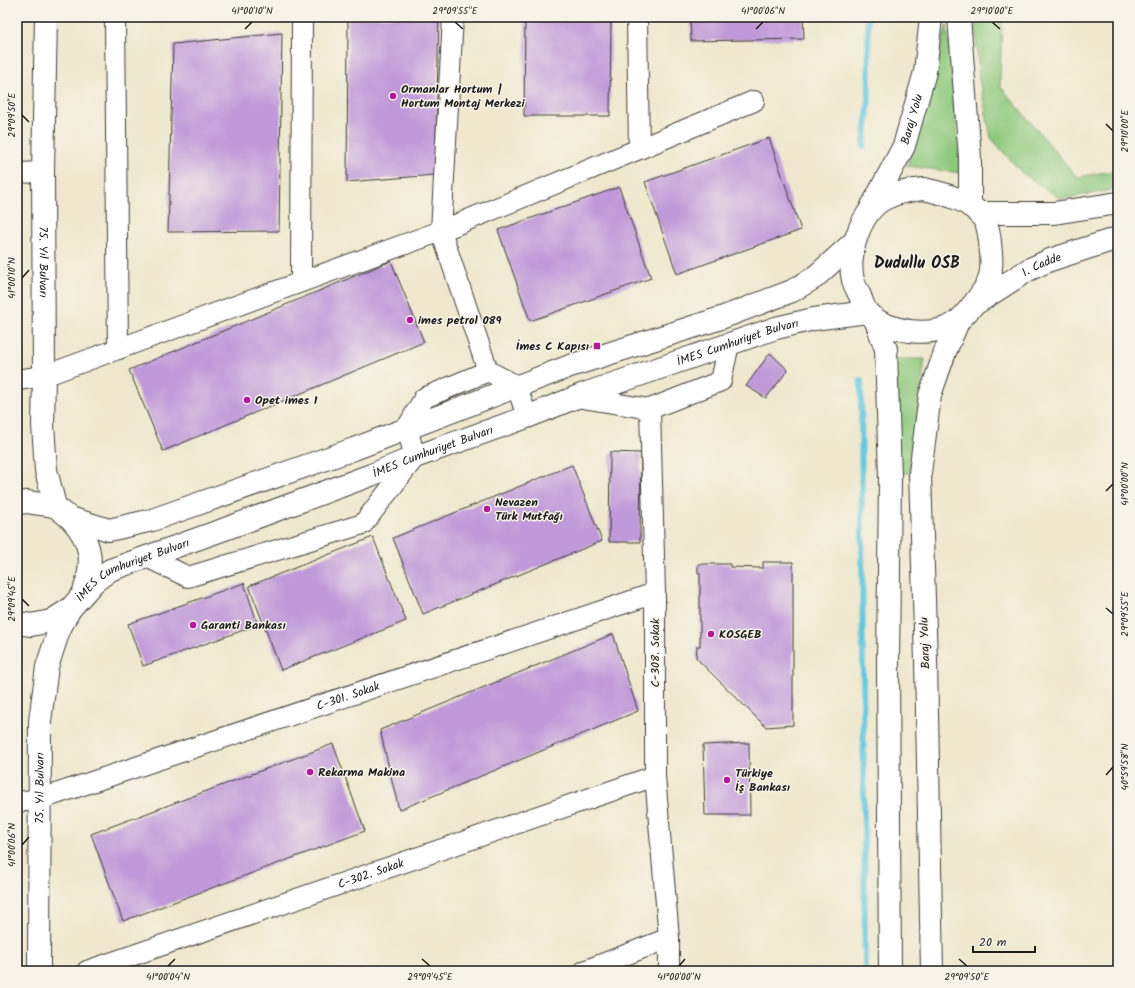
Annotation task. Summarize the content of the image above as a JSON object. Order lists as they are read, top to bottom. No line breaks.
{"streets":{"street":["Baraj Yolu","75. Yıl Bulvarı","1. Cadde","İMES Cumhuriyet Bulvarı","C-308. Sokak","C-301. Sokak","C-302. Sokak"]},"crossings":[["Baraj Yolu","1. Cadde"],["Baraj Yolu","İMES Cumhuriyet Bulvarı"],["75. Yıl Bulvarı","İMES Cumhuriyet Bulvarı"],["75. Yıl Bulvarı","C-301. Sokak"],["1. Cadde","İMES Cumhuriyet Bulvarı"],["C-308. Sokak","C-301. Sokak"],["C-308. Sokak","C-302. Sokak"]],"districts":["Dudullu OSB"],"places":{"other":["Ormanlar Hortum | Hortum Montaj Merkezi","imes petrol 089","Opet imes 1","Nevazen Türk Mutfağı","Garanti Bankası","KOSGEB","Rekarma Makina","Türkiye İş Bankası"],"transit":["İmes C Kapısı"]},"scale_bar":"20 m","coordinates":["41°00'10\"N","29°09'55\"E","41°00'06\"N","29°10'00\"E","29°09'50\"E","41°00'00\"N","29°09'45\"E","40°59'58\"N","41°00'04\"N"]}
